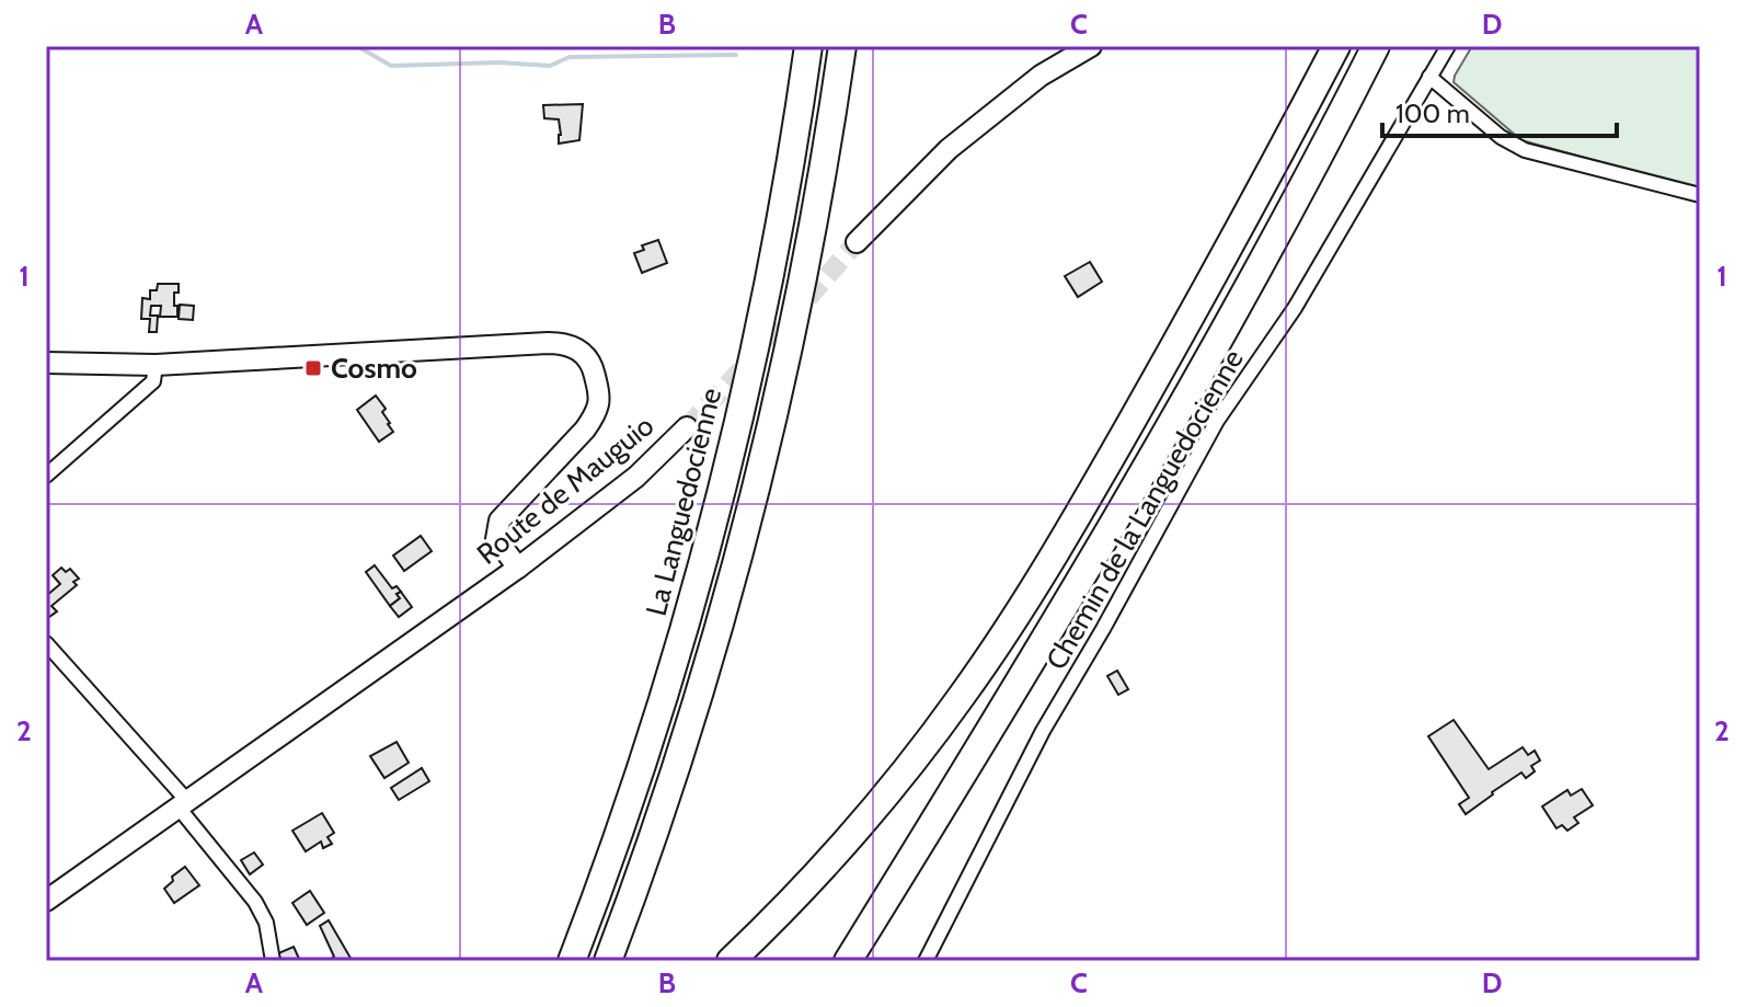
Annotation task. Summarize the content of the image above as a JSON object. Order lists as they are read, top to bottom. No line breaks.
{"streets":{"highway":["La Languedocienne"],"street":["Route de Mauguio","Chemin de la Languedocienne"]},"places":{"transit":["Cosmo"]},"scale_bar":"100 m","grid":{"columns":["A","B","C","D"],"rows":["1","2"]}}
